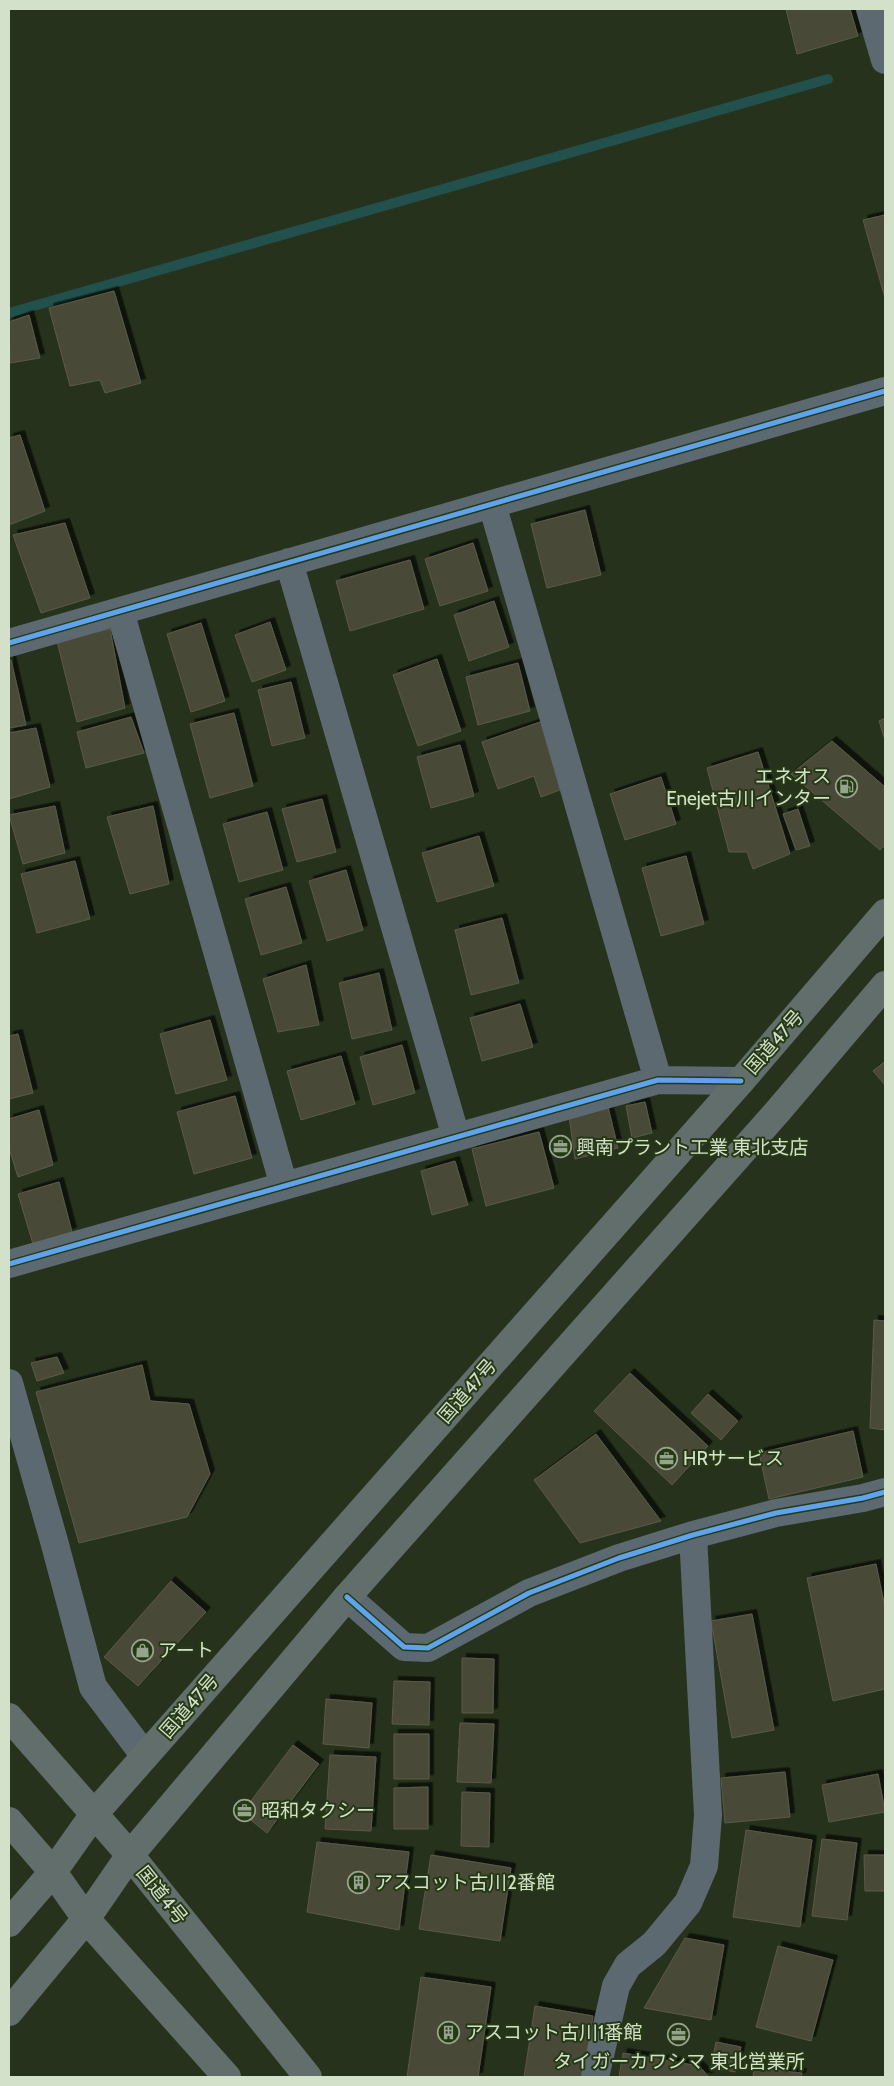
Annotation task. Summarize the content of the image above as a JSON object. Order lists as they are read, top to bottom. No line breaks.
{"streets":{"highway":["国道47号","国道4号"]},"crossings":[["国道47号","国道4号"]],"places":{"fuel station":["エネオス Enejet古川インター"],"office":["興南プラント工業 東北支店","HRサービス","昭和タクシー","タイガーカワシマ 東北営業所"],"shop":["アート"],"building":["アスコット古川2番館","アスコット古川1番館"]}}
